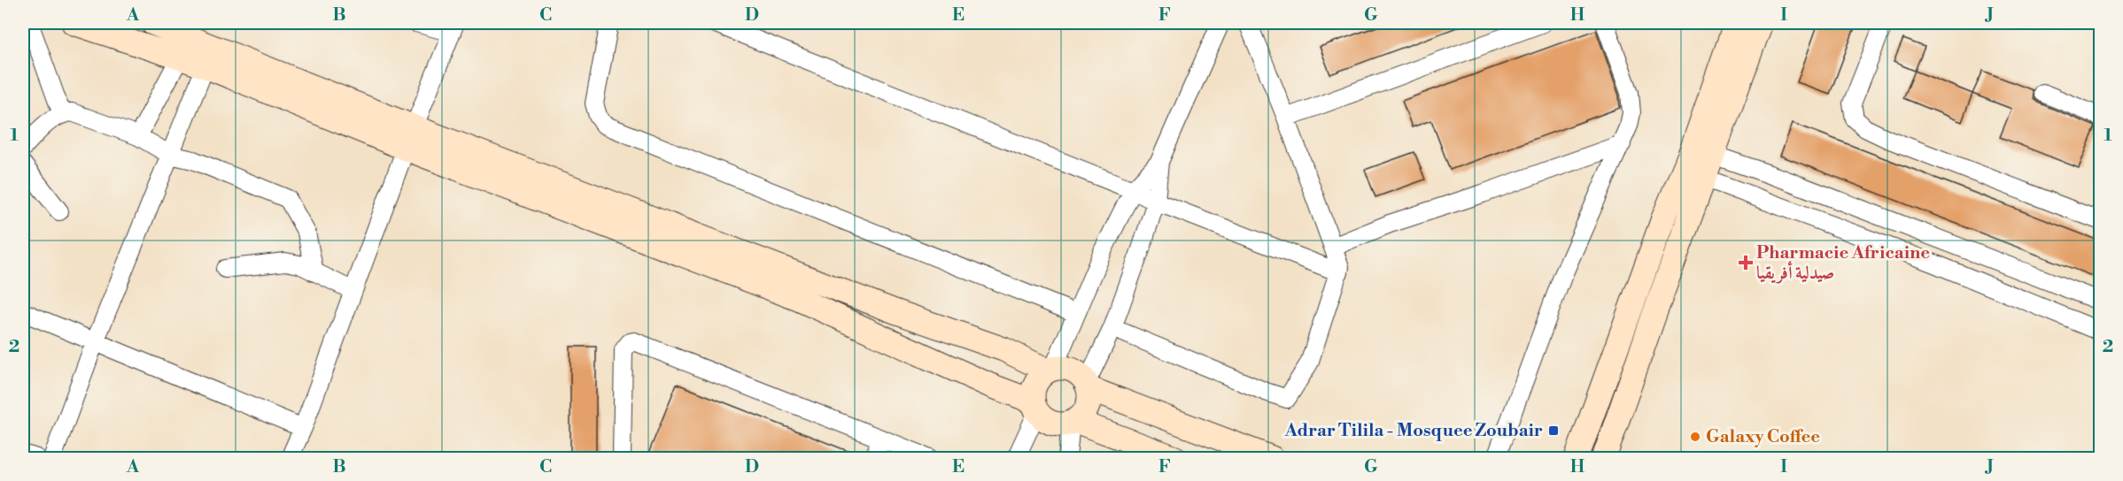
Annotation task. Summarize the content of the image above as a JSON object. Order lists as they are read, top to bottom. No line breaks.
{"places":{"health":["Pharmacie Africaine صيدلية أفريقيا"],"transit":["Adrar Tilila - Mosquee Zoubair"],"other":["Galaxy Coffee"]},"grid":{"columns":["A","B","C","D","E","F","G","H","I","J"],"rows":["1","2"]}}
